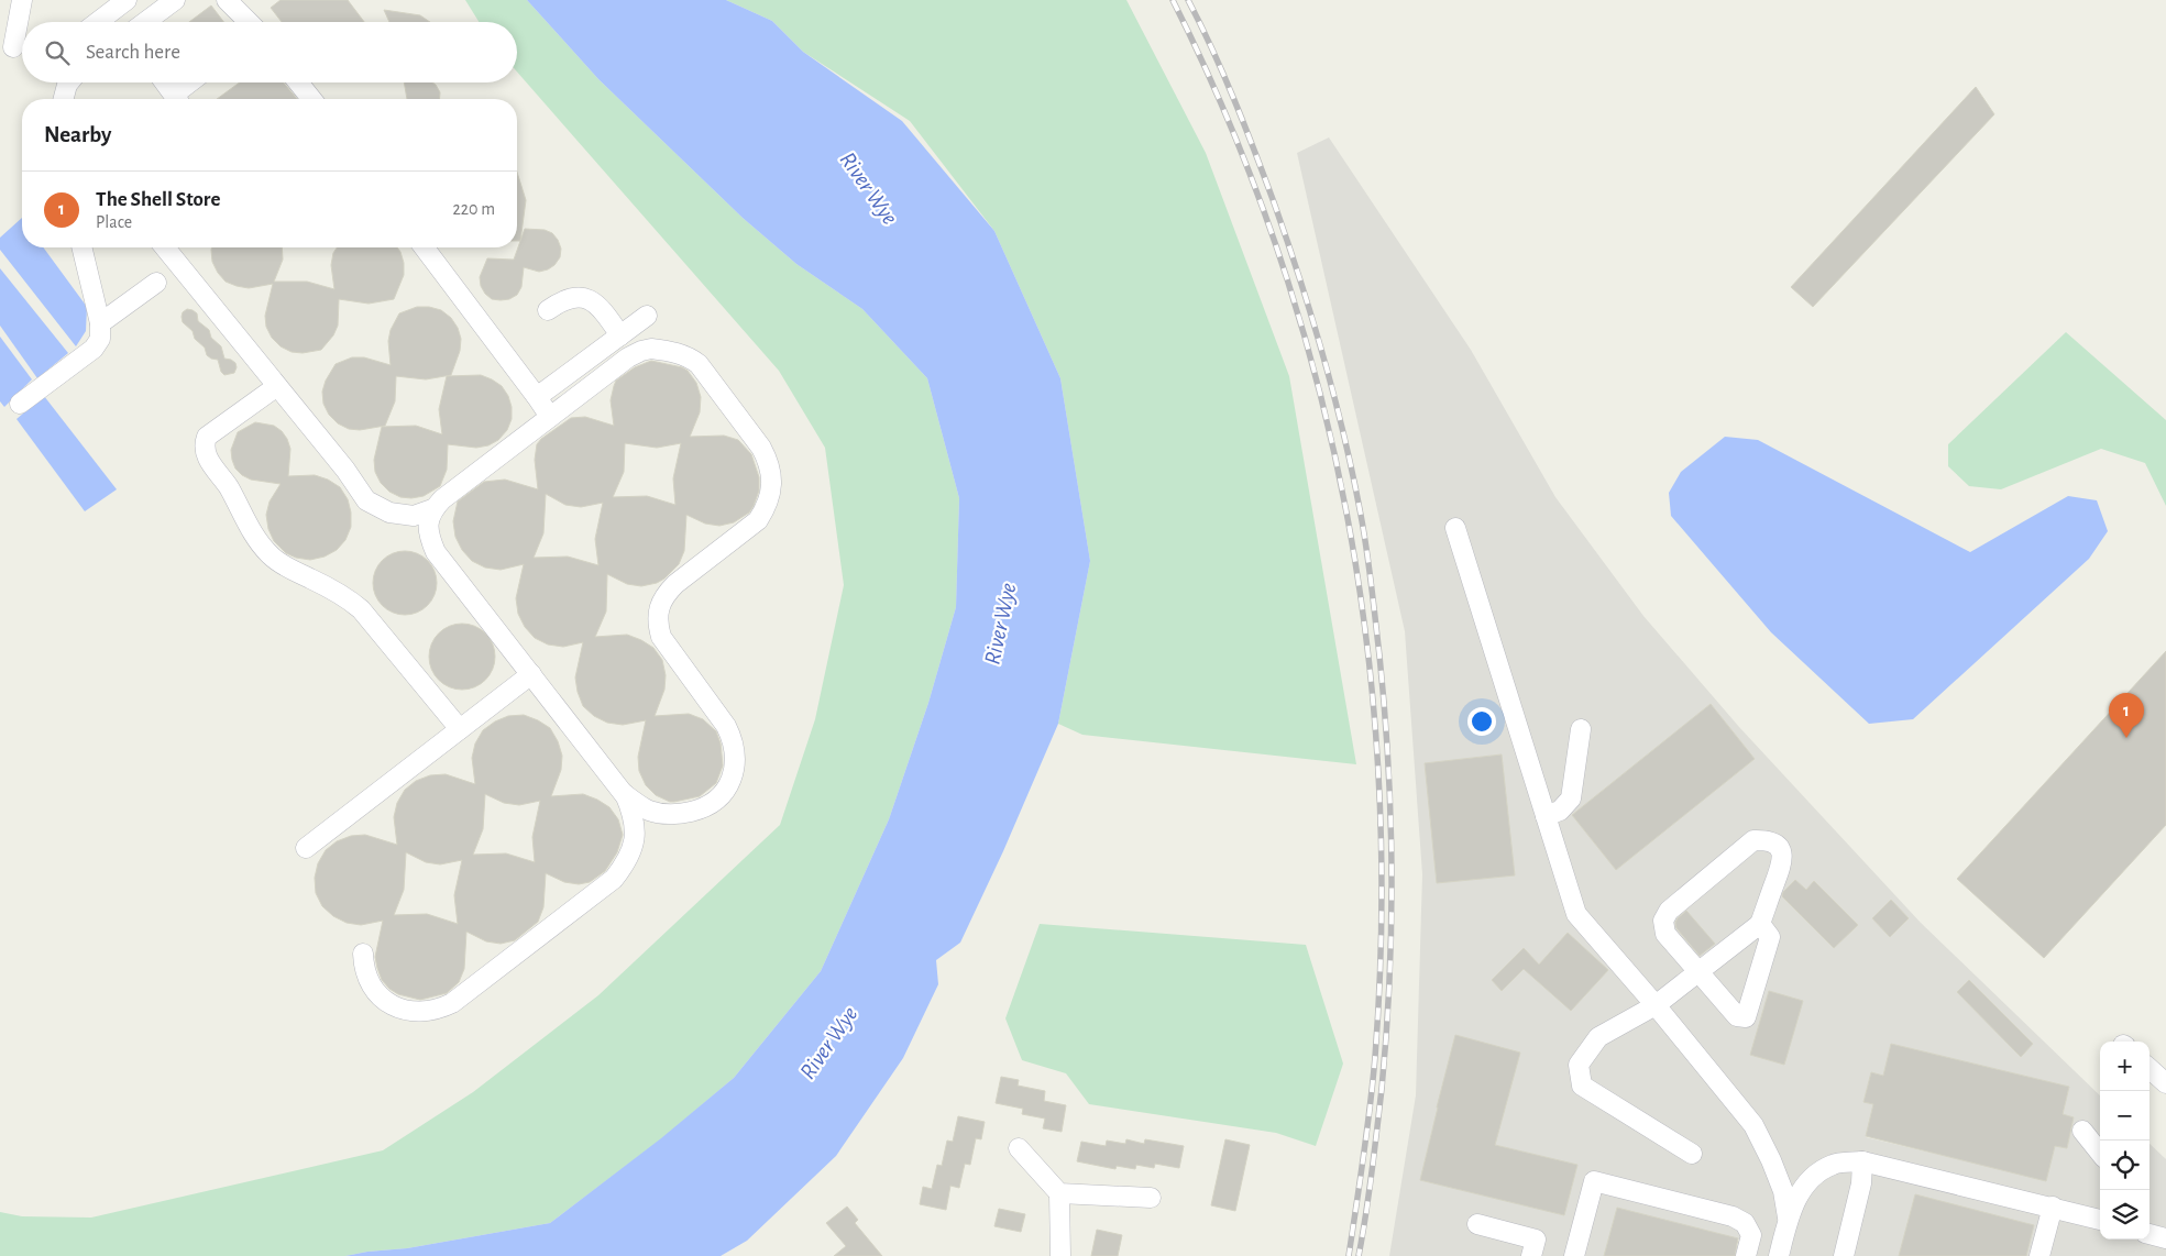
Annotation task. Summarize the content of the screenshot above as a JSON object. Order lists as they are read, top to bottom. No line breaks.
{"water":["River Wye"],"page":{"search":"Search here","heading":"Nearby","list":[{"mark":"1","name":"The Shell Store","note":"Place","value":"220 m"}],"pins":"1","map_buttons":["+","−"]}}
